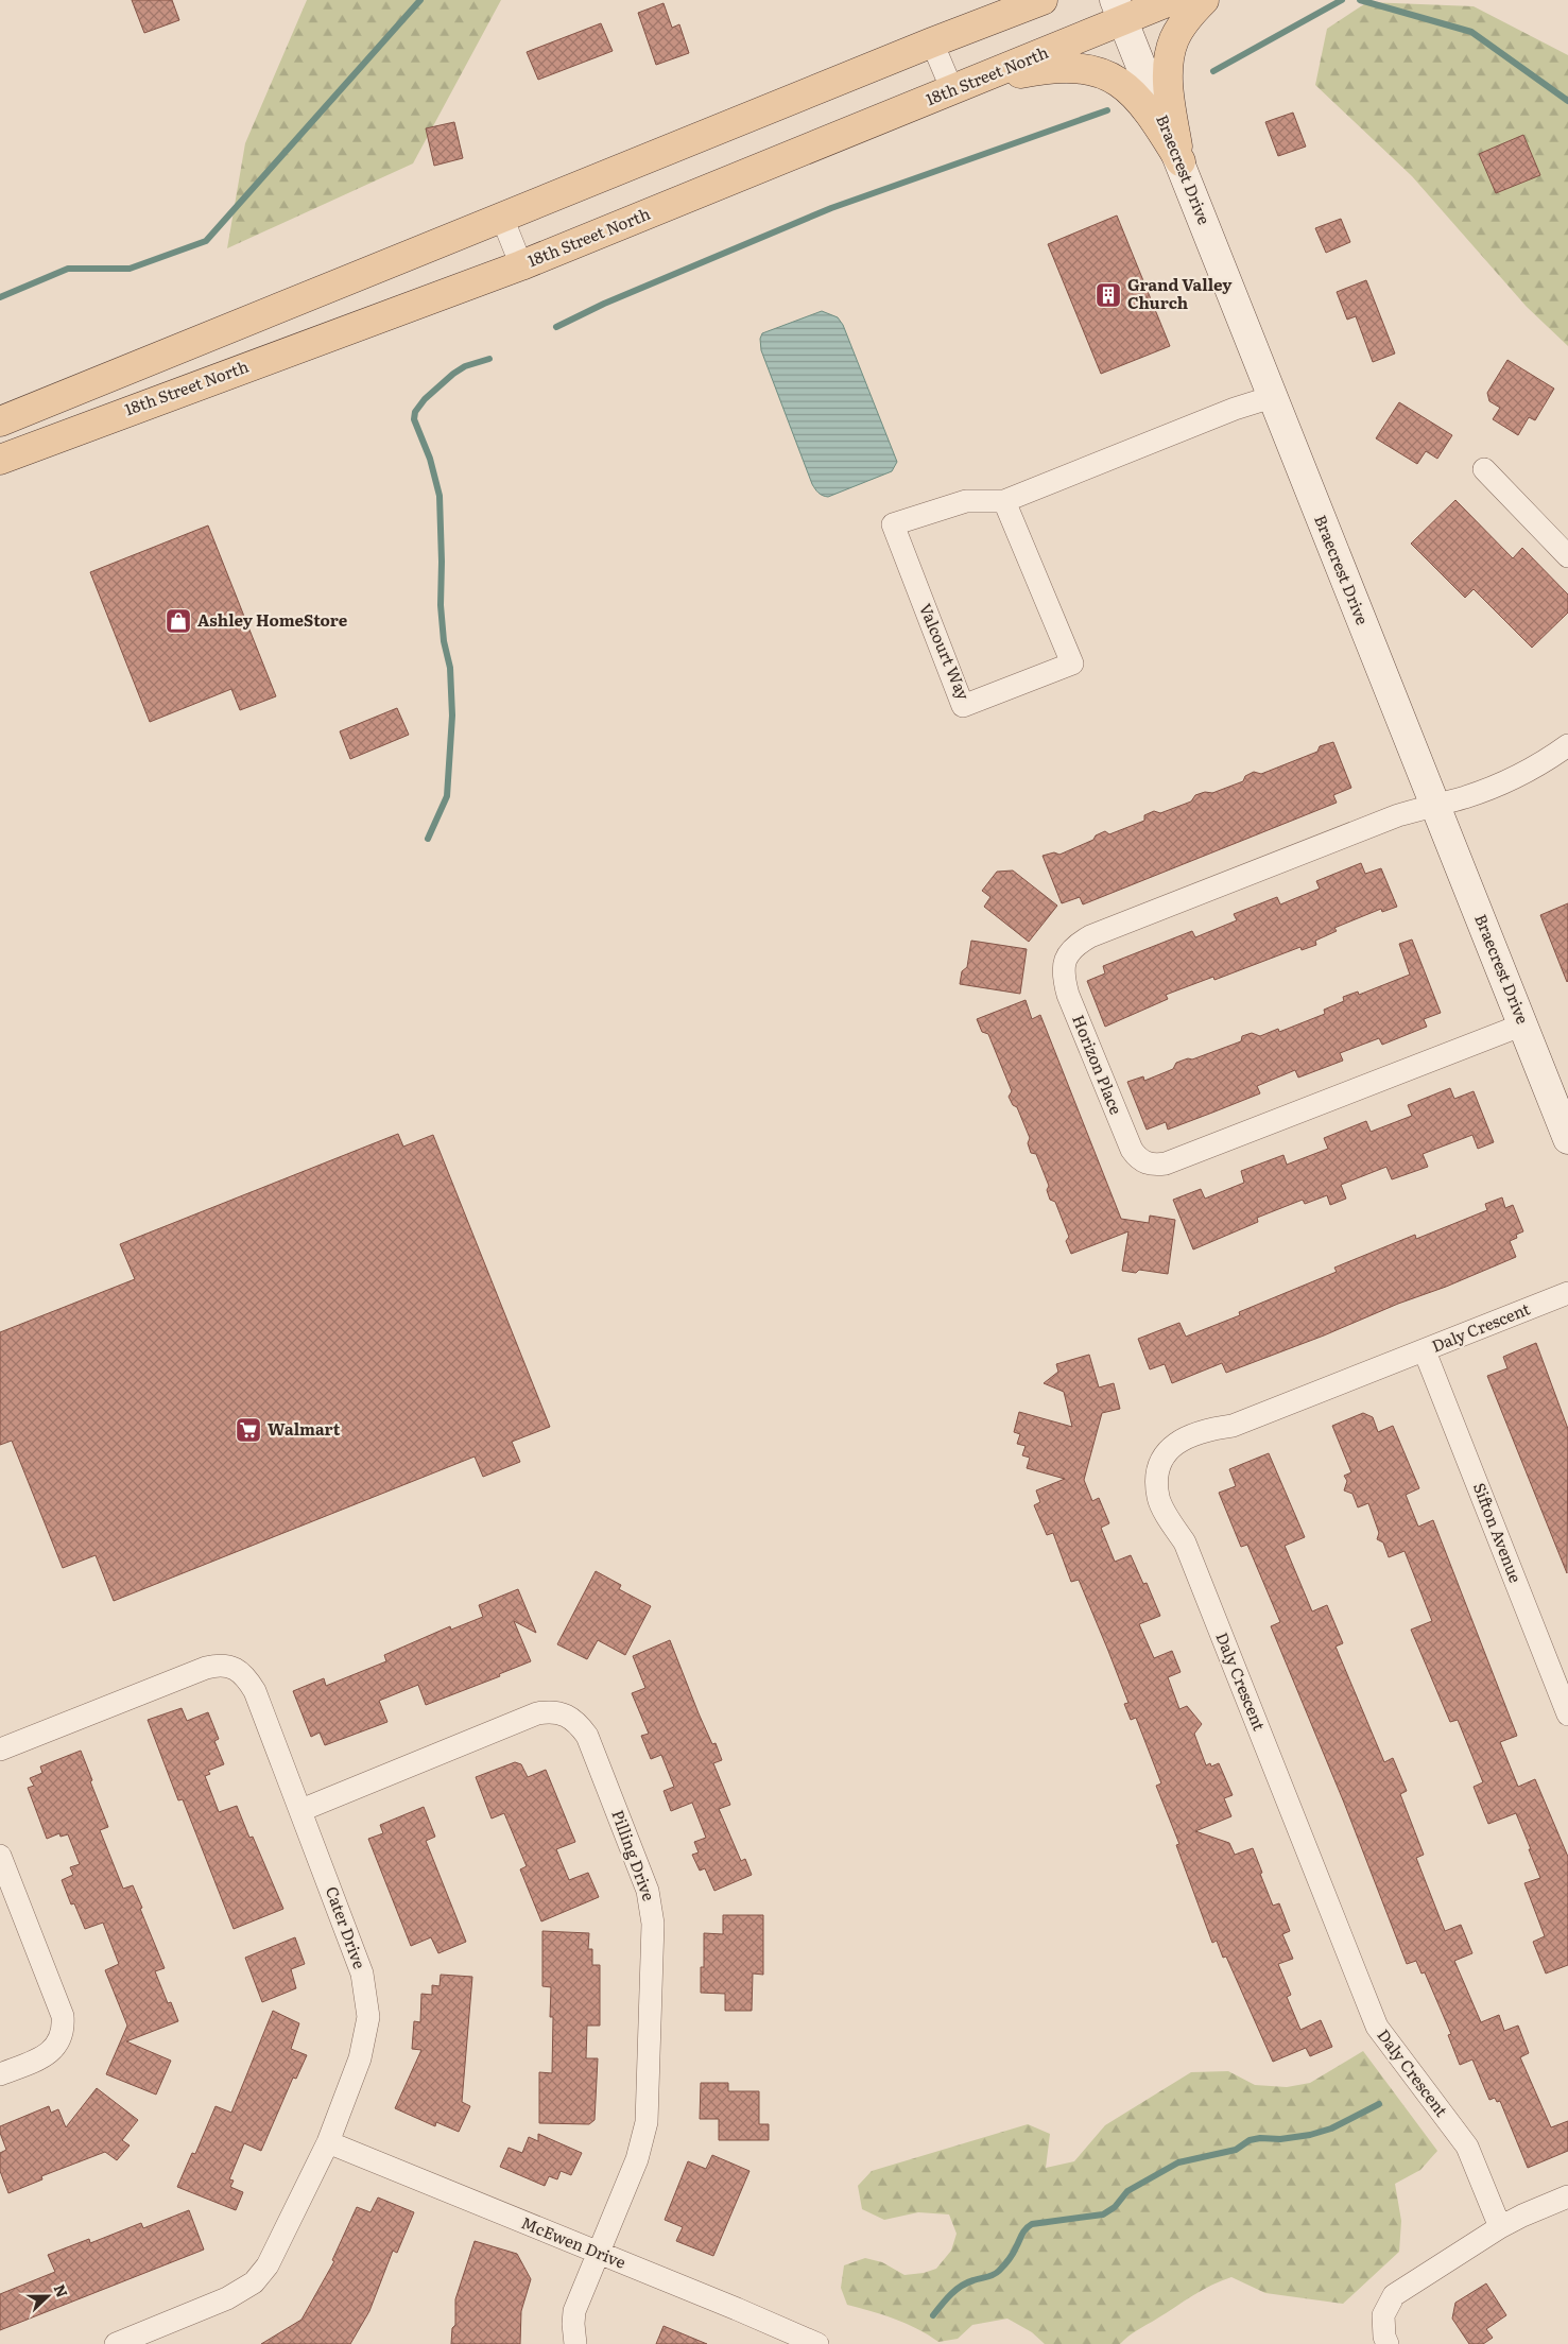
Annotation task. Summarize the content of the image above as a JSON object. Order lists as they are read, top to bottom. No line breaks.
{"streets":{"main road":["18th Street North"],"street":["Braecrest Drive","Valcourt Way","Horizon Place","Daly Crescent","Sifton Avenue","Pilling Drive","Cater Drive","McEwen Drive"]},"crossings":[["18th Street North","Braecrest Drive"],["Braecrest Drive","Valcourt Way"],["Braecrest Drive","Horizon Place"],["Daly Crescent","Sifton Avenue"],["Pilling Drive","Cater Drive"],["Pilling Drive","McEwen Drive"],["Cater Drive","McEwen Drive"]],"places":{"building":["Grand Valley Church"],"shop":["Ashley HomeStore"],"supermarket":["Walmart"]},"north":"right"}
